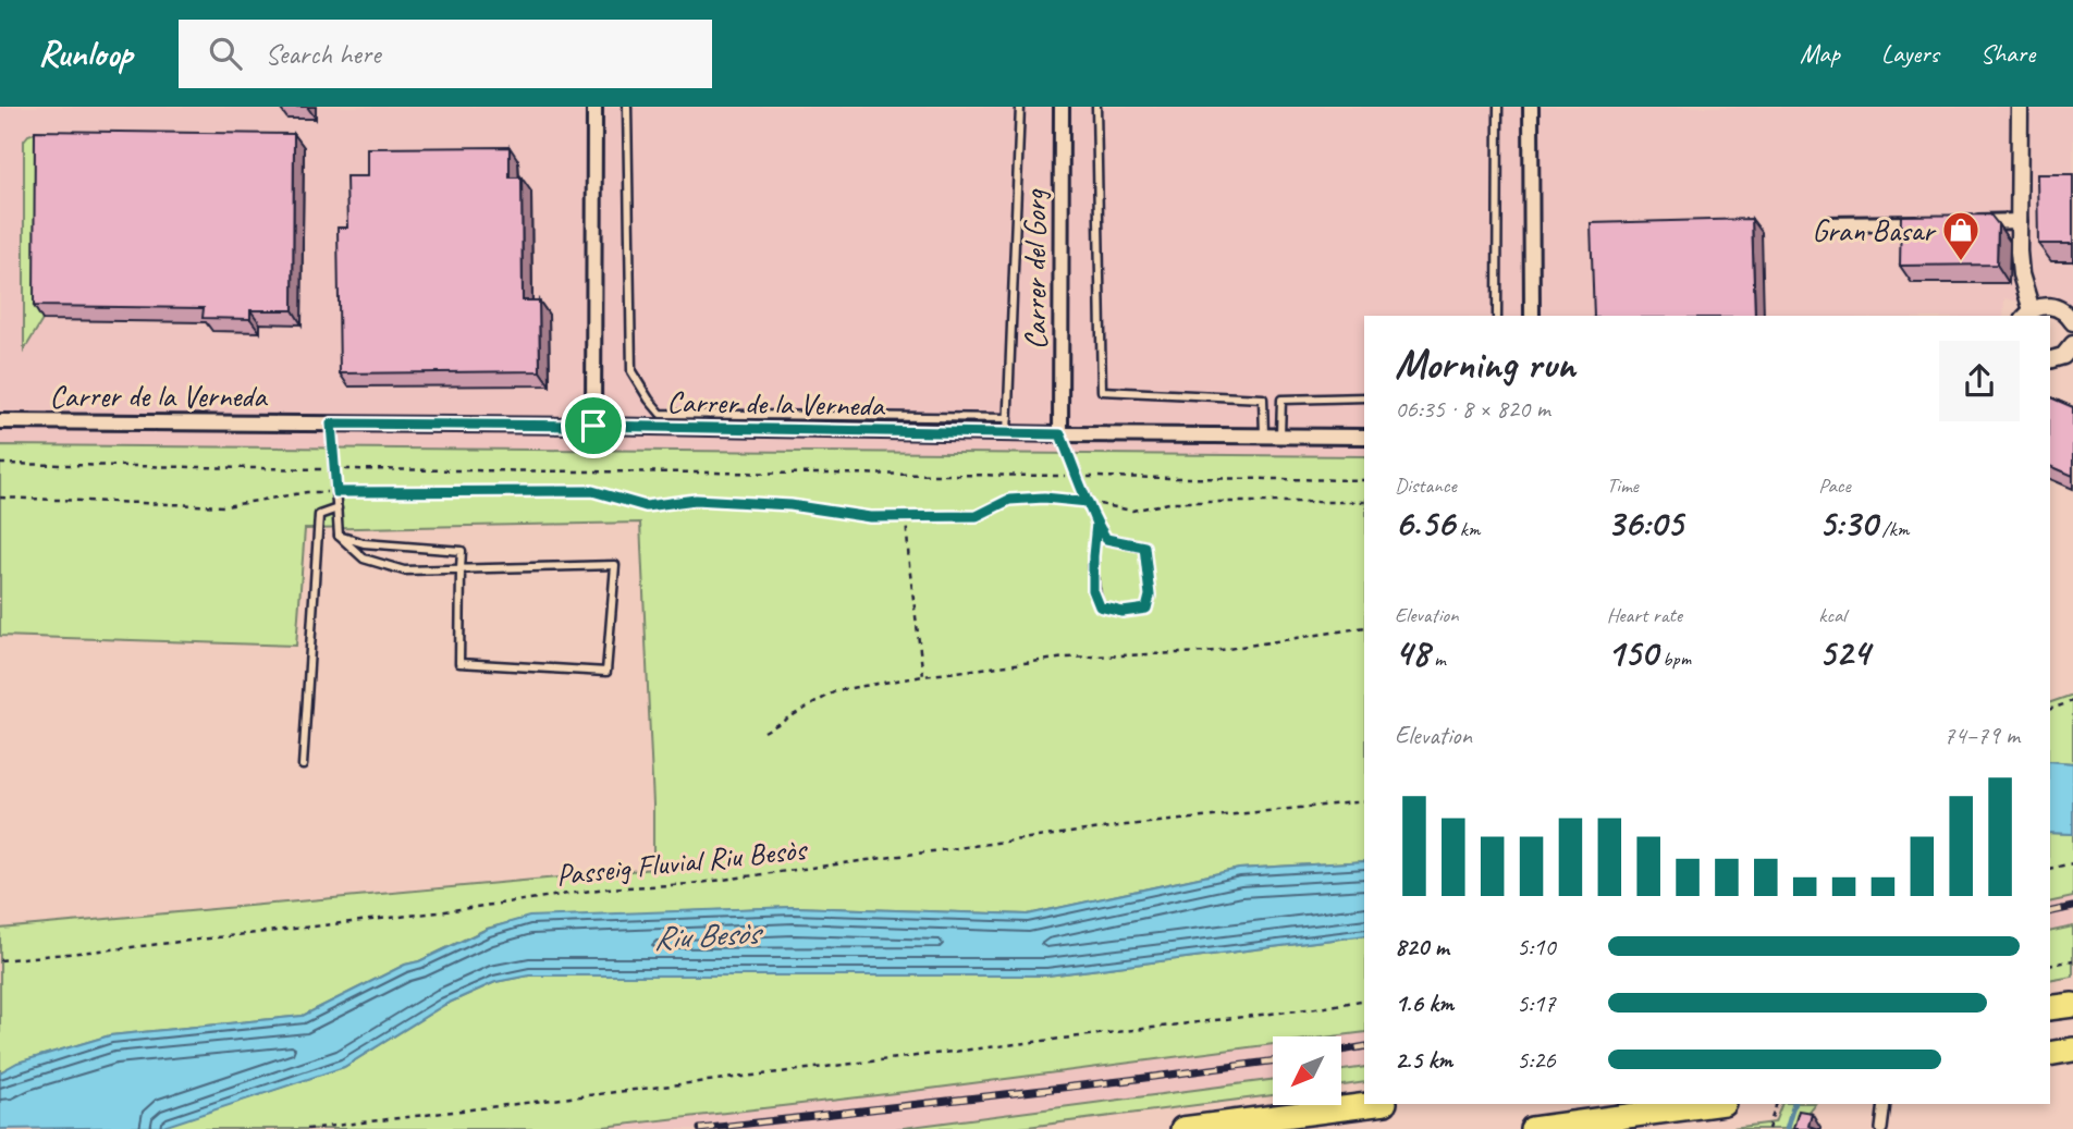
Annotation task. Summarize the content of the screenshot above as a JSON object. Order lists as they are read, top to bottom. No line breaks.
{"streets":{"street":["Carrer del Gorg","Carrer de la Verneda"],"path":["Passeig Fluvial Riu Besòs"]},"crossings":[["Carrer del Gorg","Carrer de la Verneda"]],"water":["Riu Besòs"],"places":{"shop":["Gran Basar"]},"north":"bottom left","page":{"header":"Runloop","search":"Search here","nav":["Map","Layers","Share"],"heading":["Morning run","06:35 · 8 × 820 m"],"stats":[["Distance","6.56 km"],["Time","36:05"],["Pace","5:30 /km"],["Elevation","48 m"],["Heart rate","150 bpm"],["kcal","524"]],"chart":["Elevation","74–79 m"],"list":[{"name":"820 m","note":"5:10"},{"name":"1.6 km","note":"5:17"},{"name":"2.5 km","note":"5:26"}]}}
